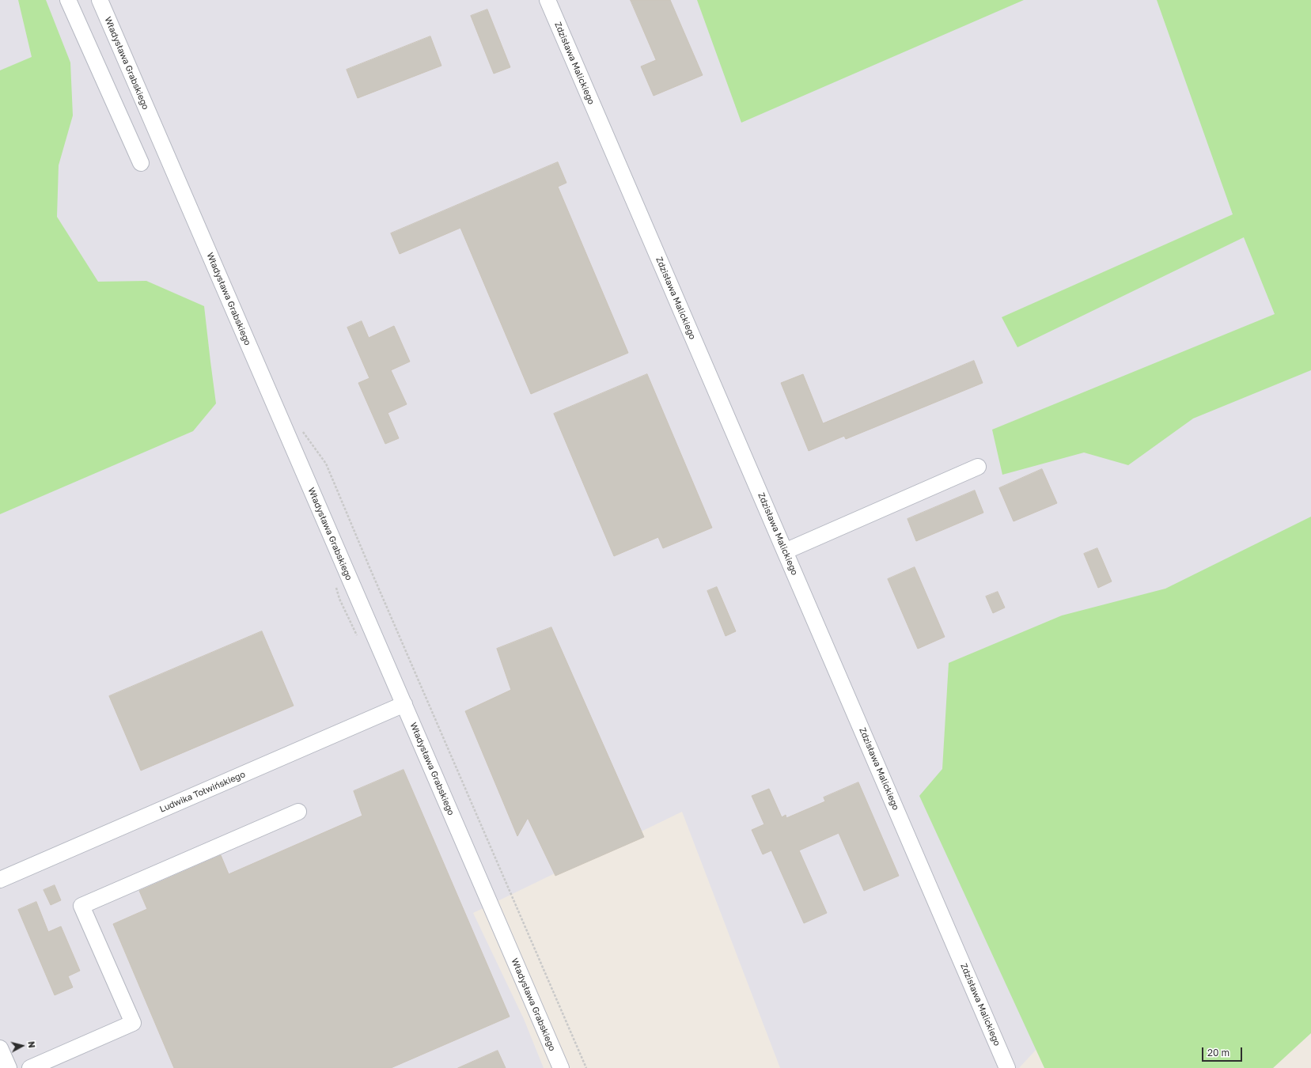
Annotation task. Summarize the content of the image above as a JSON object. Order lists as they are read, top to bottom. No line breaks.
{"streets":{"street":["Władysława Grabskiego","Zdzisława Malickiego","Ludwika Tołwińskiego"]},"crossings":[["Władysława Grabskiego","Ludwika Tołwińskiego"]],"scale_bar":"20 m","north":"right"}
